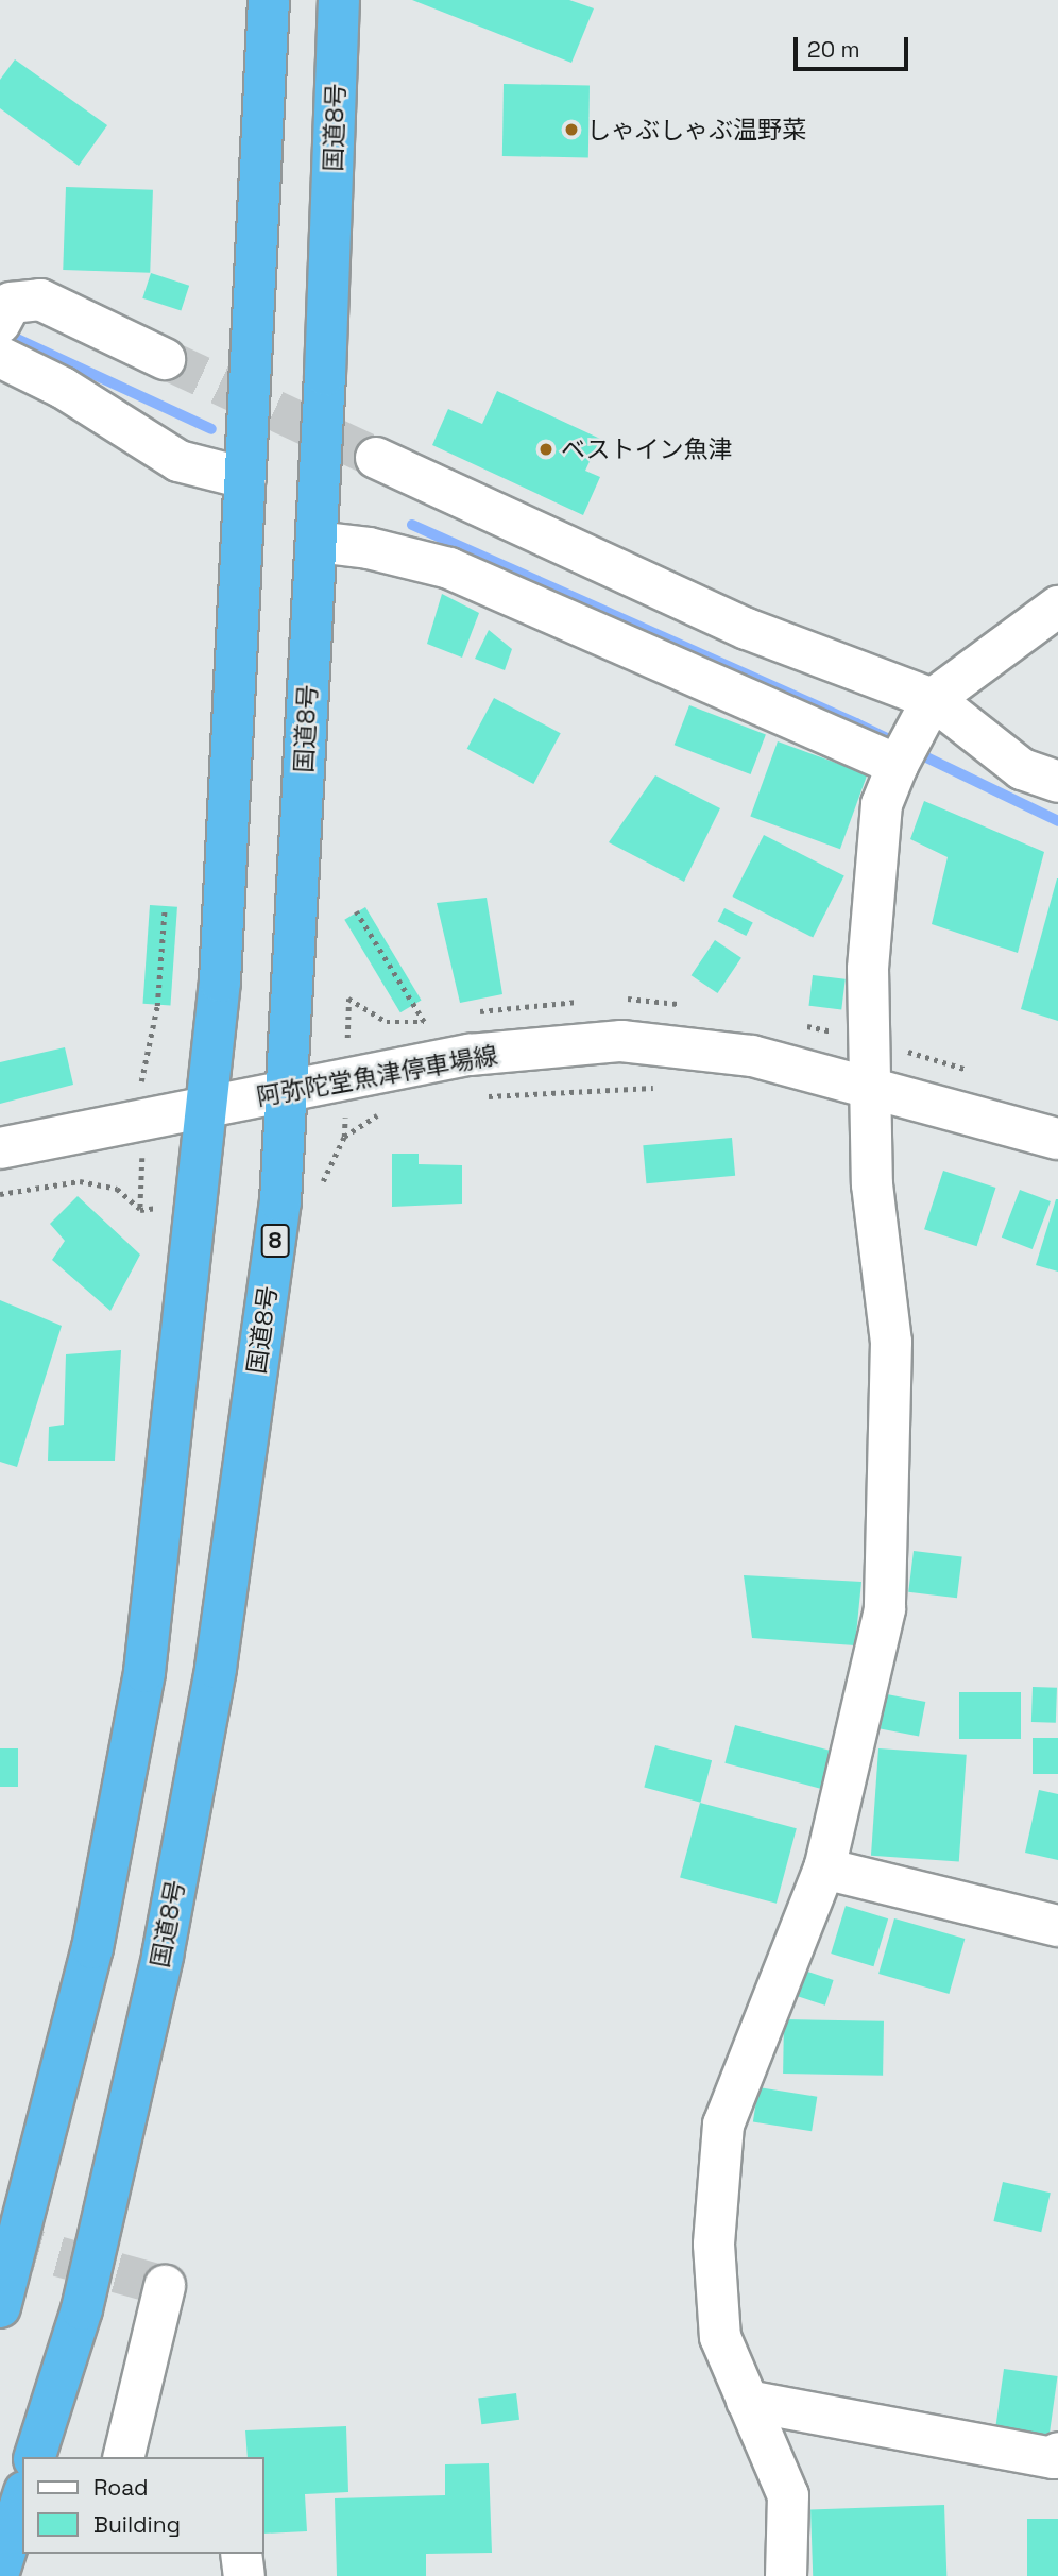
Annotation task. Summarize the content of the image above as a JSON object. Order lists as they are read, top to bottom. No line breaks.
{"streets":{"highway":["国道8号","8"],"street":["阿弥陀堂魚津停車場線"]},"crossings":[["国道8号","阿弥陀堂魚津停車場線"]],"places":["しゃぶしゃぶ温野菜","ベストイン魚津"],"legend":["Road","Building"],"scale_bar":"20 m"}
